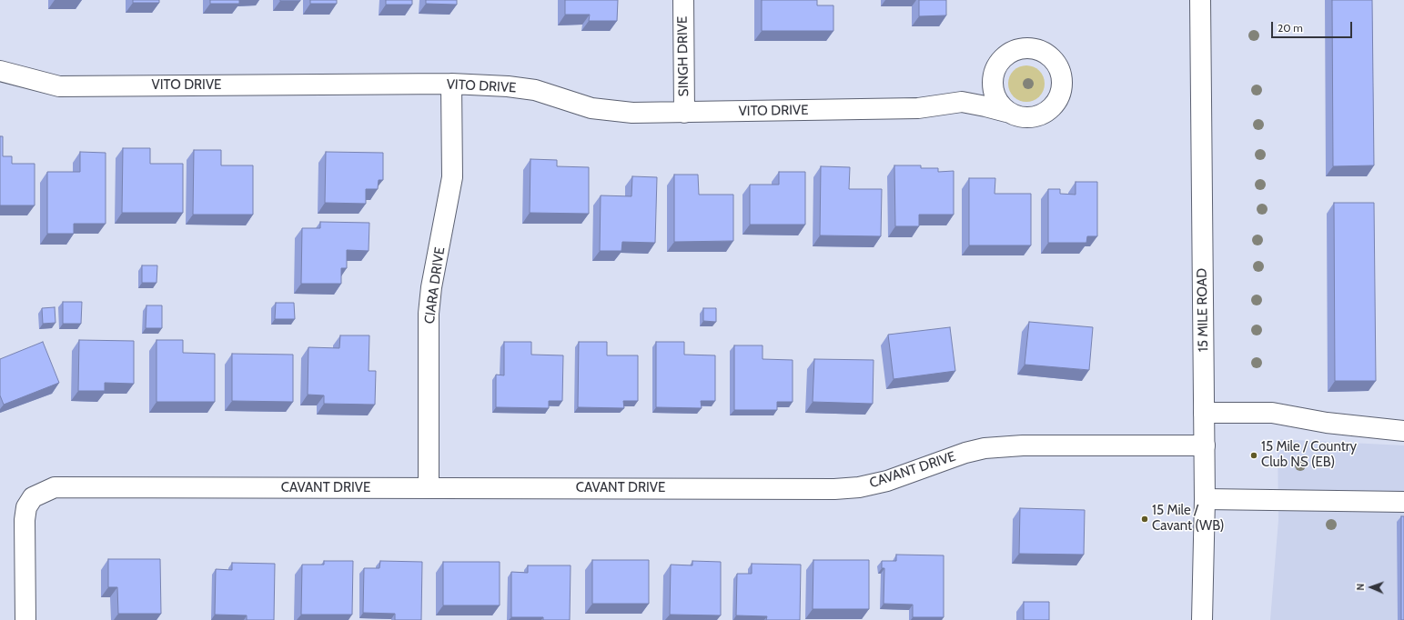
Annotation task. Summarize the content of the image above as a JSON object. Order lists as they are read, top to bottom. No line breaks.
{"streets":{"street":["SINGH DRIVE","VITO DRIVE","CIARA DRIVE","15 MILE ROAD","CAVANT DRIVE"]},"crossings":[["SINGH DRIVE","VITO DRIVE"],["VITO DRIVE","CIARA DRIVE"],["CIARA DRIVE","CAVANT DRIVE"],["15 MILE ROAD","CAVANT DRIVE"]],"places":["15 Mile / Country Club NS (EB)","15 Mile / Cavant (WB)"],"scale_bar":"20 m","north":"left"}
